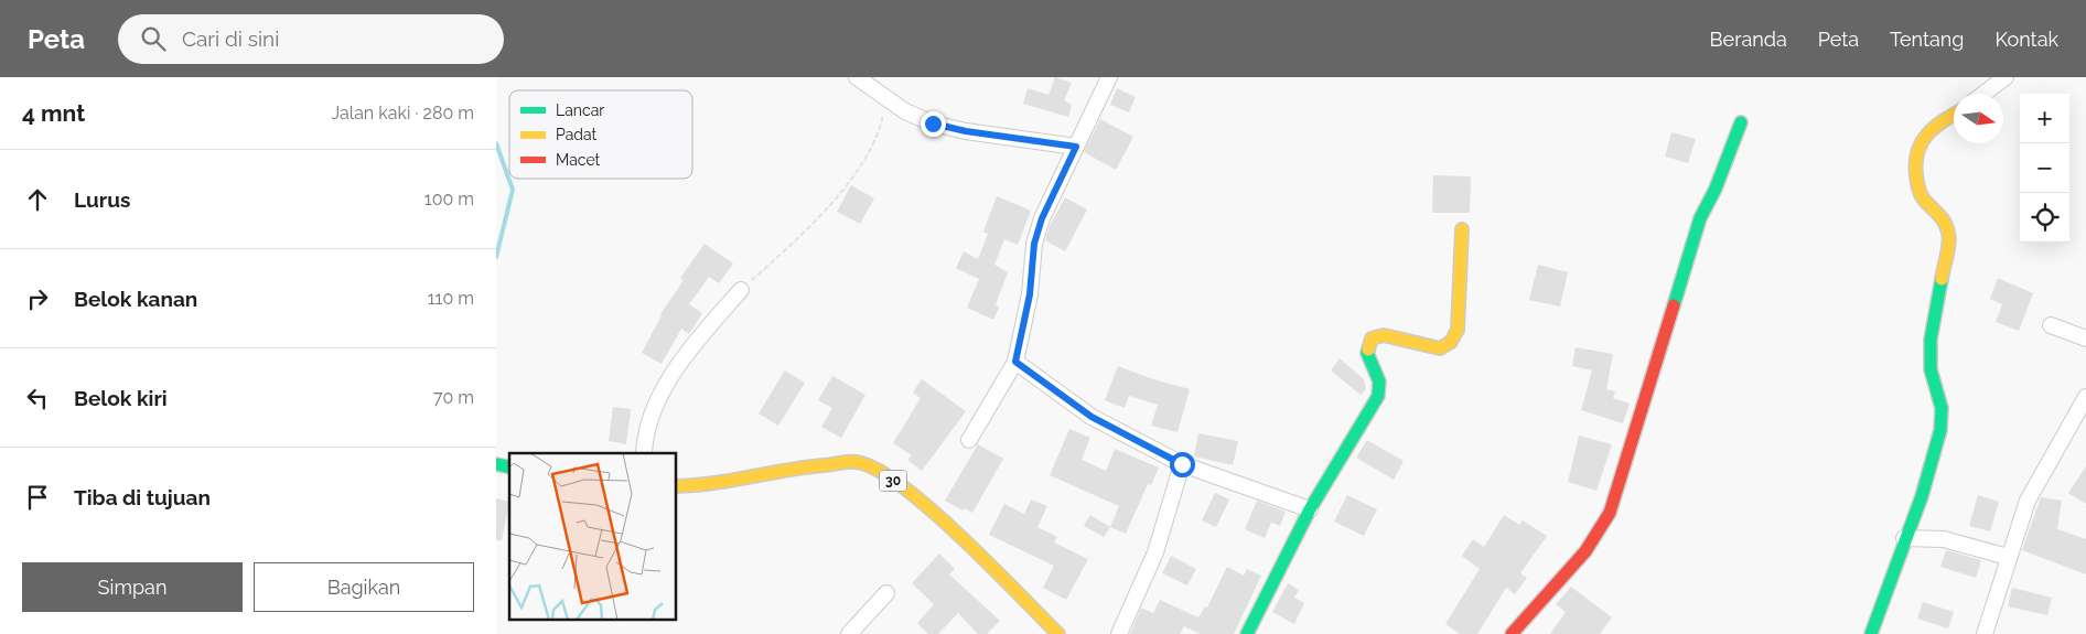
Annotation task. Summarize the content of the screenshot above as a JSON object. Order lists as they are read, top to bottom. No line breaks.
{"streets":{"main road":["30"]},"legend":["Lancar","Padat","Macet"],"north":"right","page":{"header":"Peta","search":"Cari di sini","nav":["Beranda","Peta","Tentang","Kontak"],"heading":["4 mnt","Jalan kaki · 280 m"],"map_buttons":["+","−"],"list":[["Lurus","100 m"],["Belok kanan","110 m"],["Belok kiri","70 m"],"Tiba di tujuan"],"buttons":["Simpan","Bagikan"]}}
